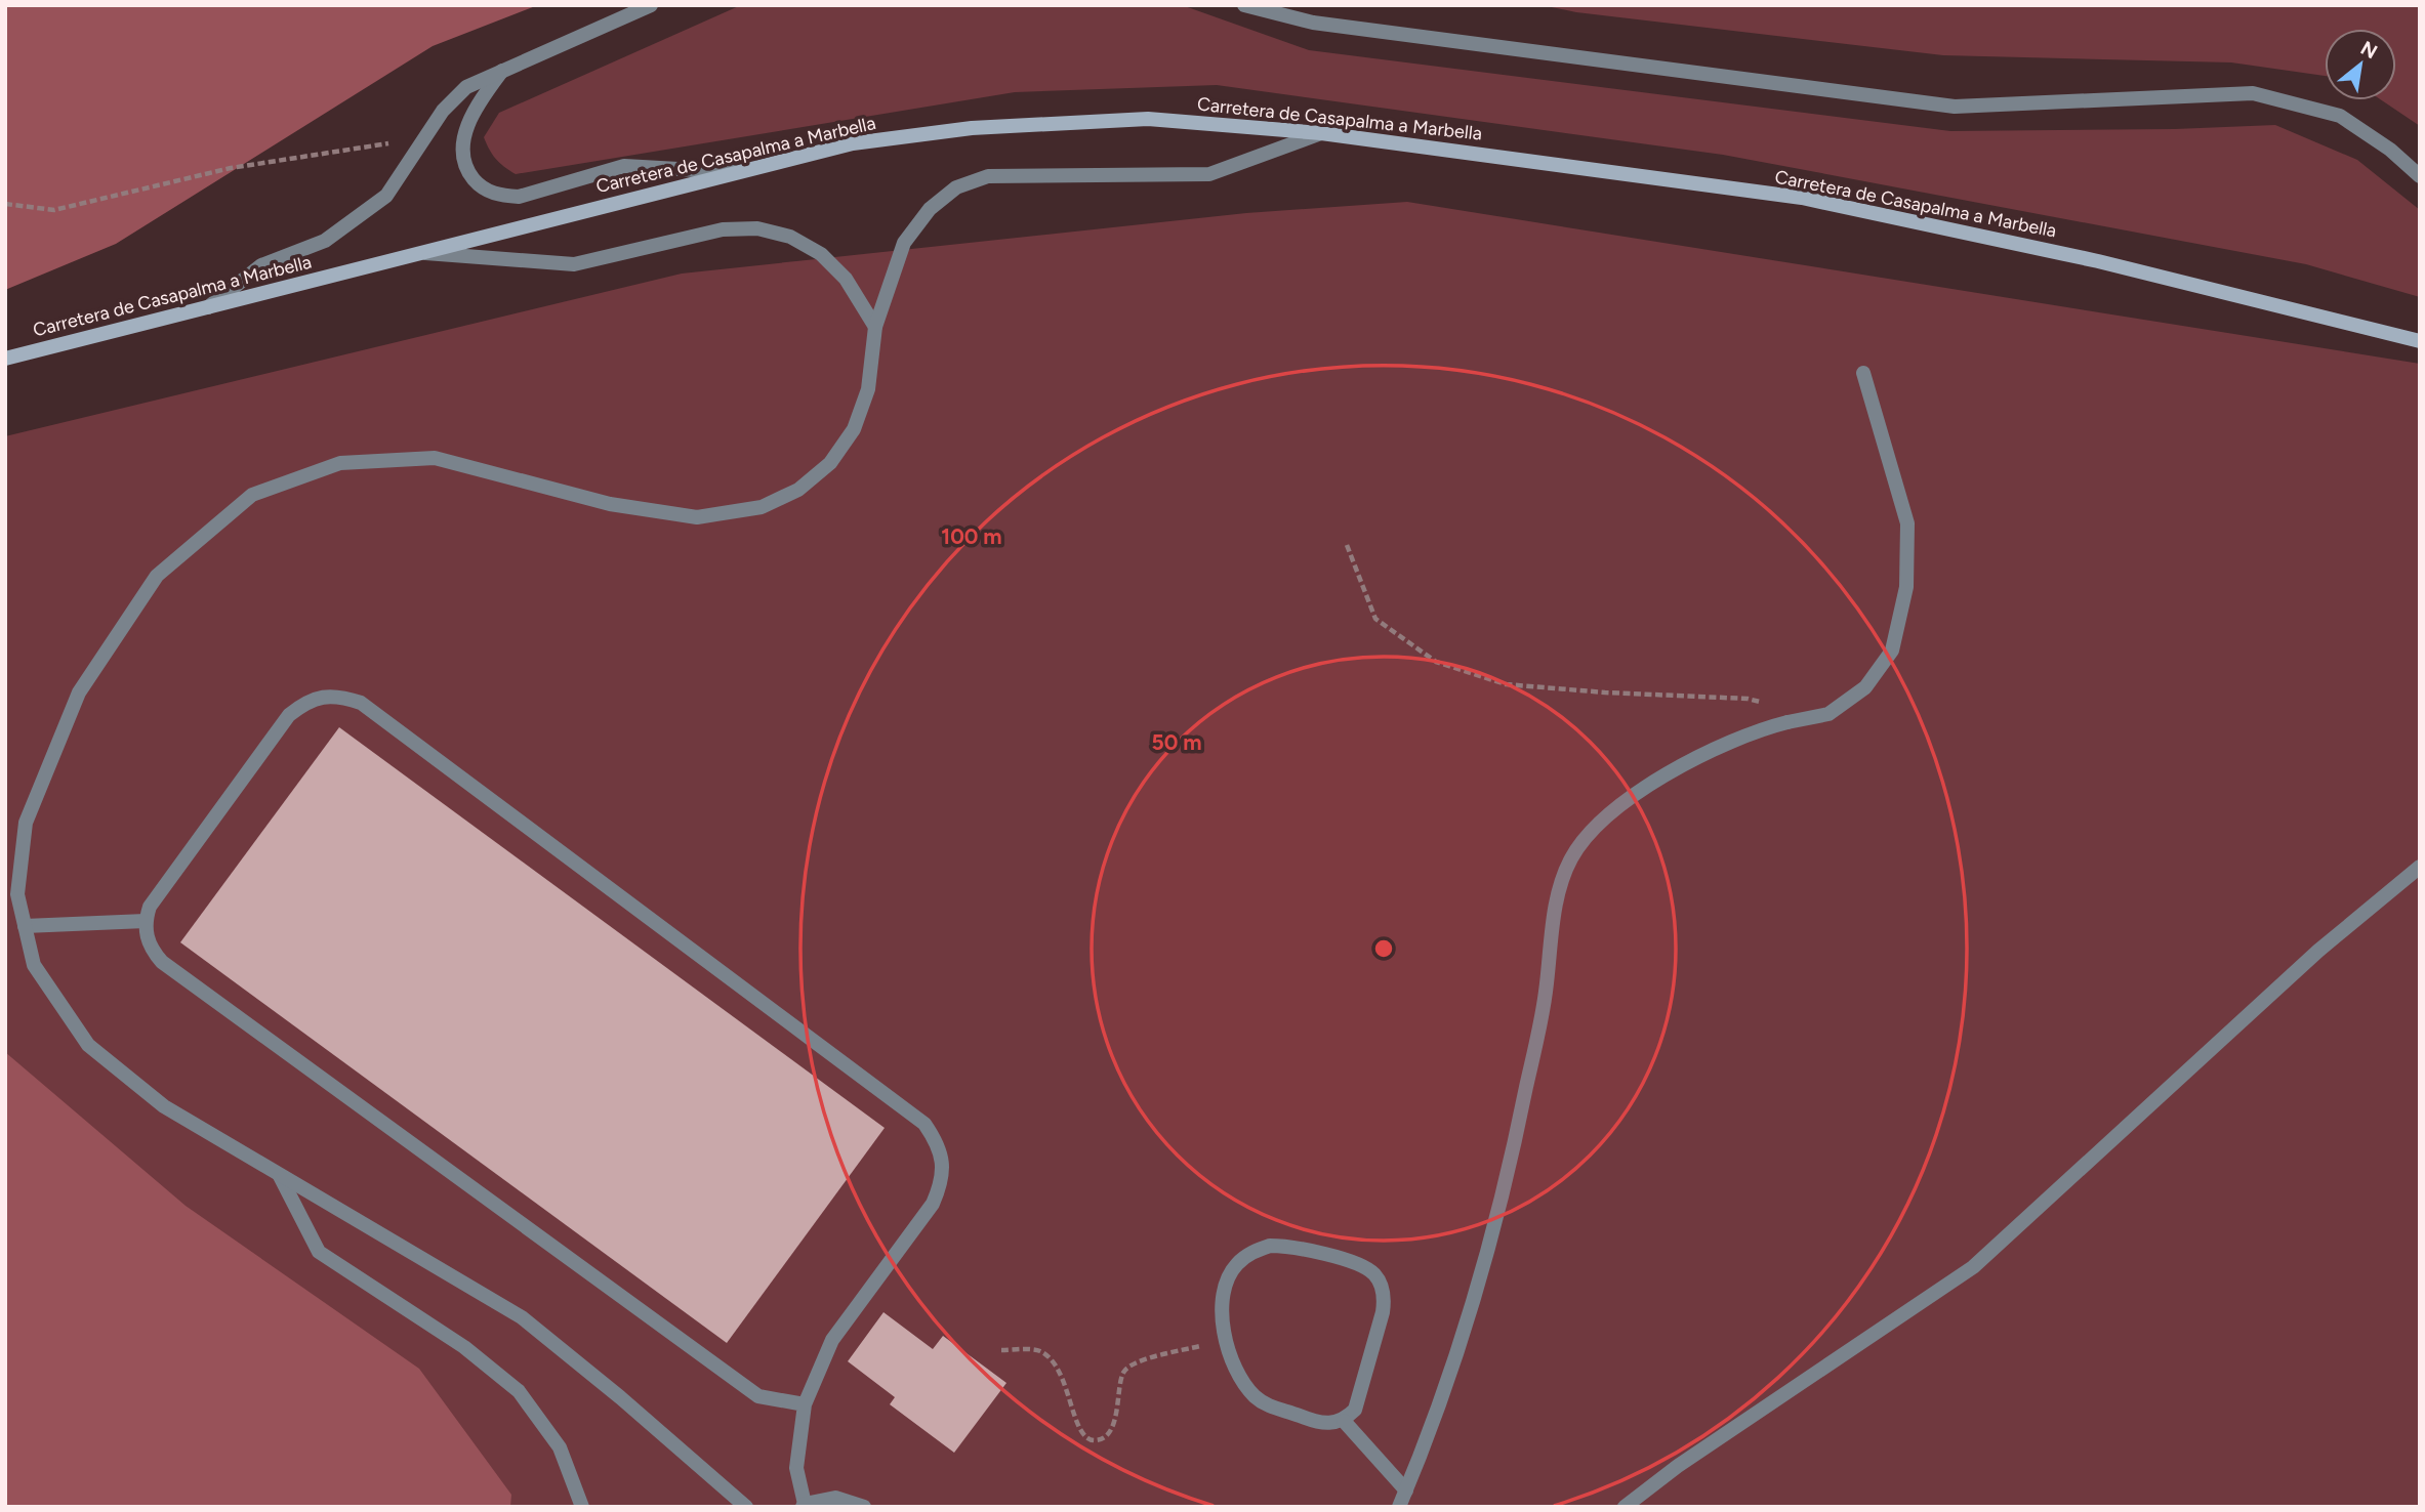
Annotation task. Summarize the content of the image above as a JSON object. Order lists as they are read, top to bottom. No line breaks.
{"streets":{"main road":["Carretera de Casapalma a Marbella"]},"north":"top right","rings":["100 m","50 m"]}
